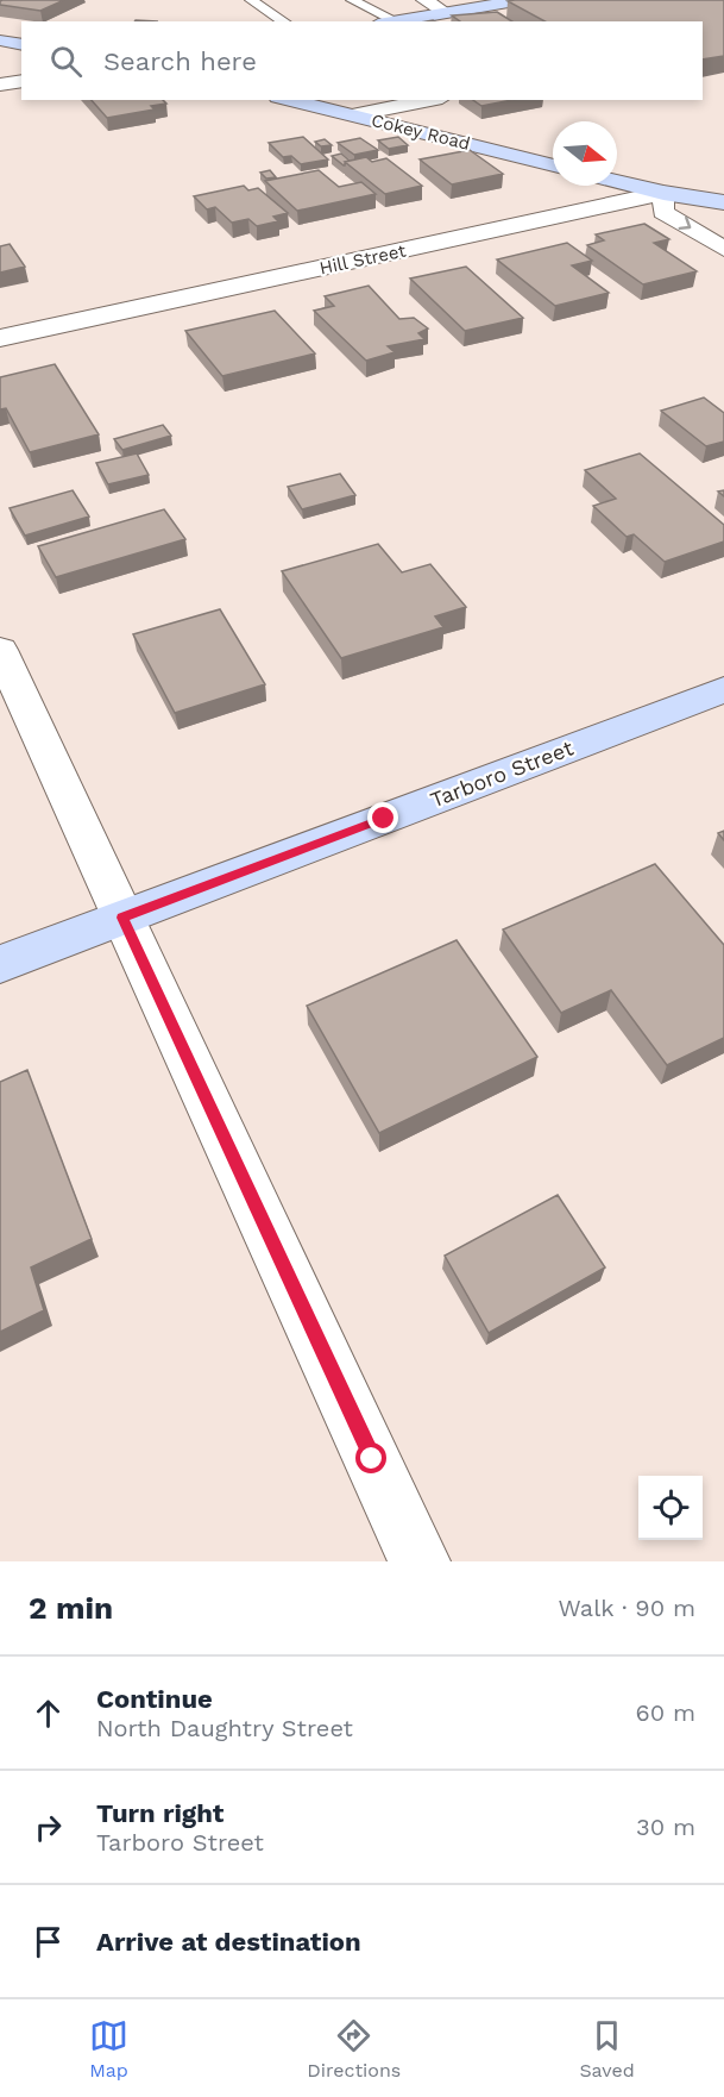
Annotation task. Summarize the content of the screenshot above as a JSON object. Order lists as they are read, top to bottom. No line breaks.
{"streets":{"street":["Cokey Road","Hill Street","Tarboro Street"]},"north":"right","page":{"search":"Search here","heading":["2 min","Walk · 90 m"],"list":[["Continue","North Daughtry Street","60 m"],["Turn right","Tarboro Street","30 m"],"Arrive at destination"],"nav":["Map","Directions","Saved"]}}
